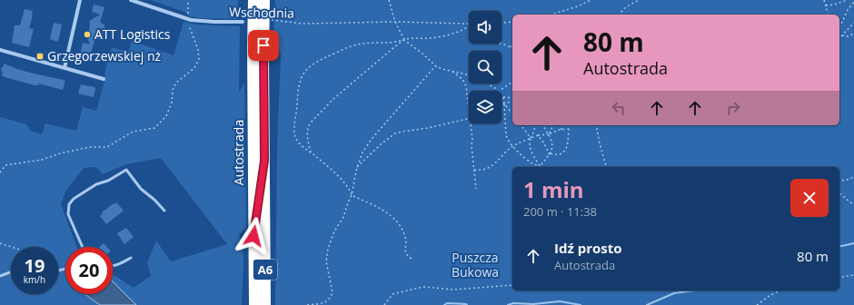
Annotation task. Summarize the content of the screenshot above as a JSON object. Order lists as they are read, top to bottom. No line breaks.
{"streets":{"highway":["Autostrada","A6"],"street":["Wschodnia"]},"parks":["Puszcza Bukowa"],"places":{"other":["ATT Logistics"],"transit":["Grzegorzewskiej nż"]},"page":{"turn":["80 m","Autostrada"],"heading":["1 min","200 m · 11:38"],"list":[{"name":"Idź prosto","note":"Autostrada","value":"80 m"}],"speed":"19 km/h","limit":"20"}}
